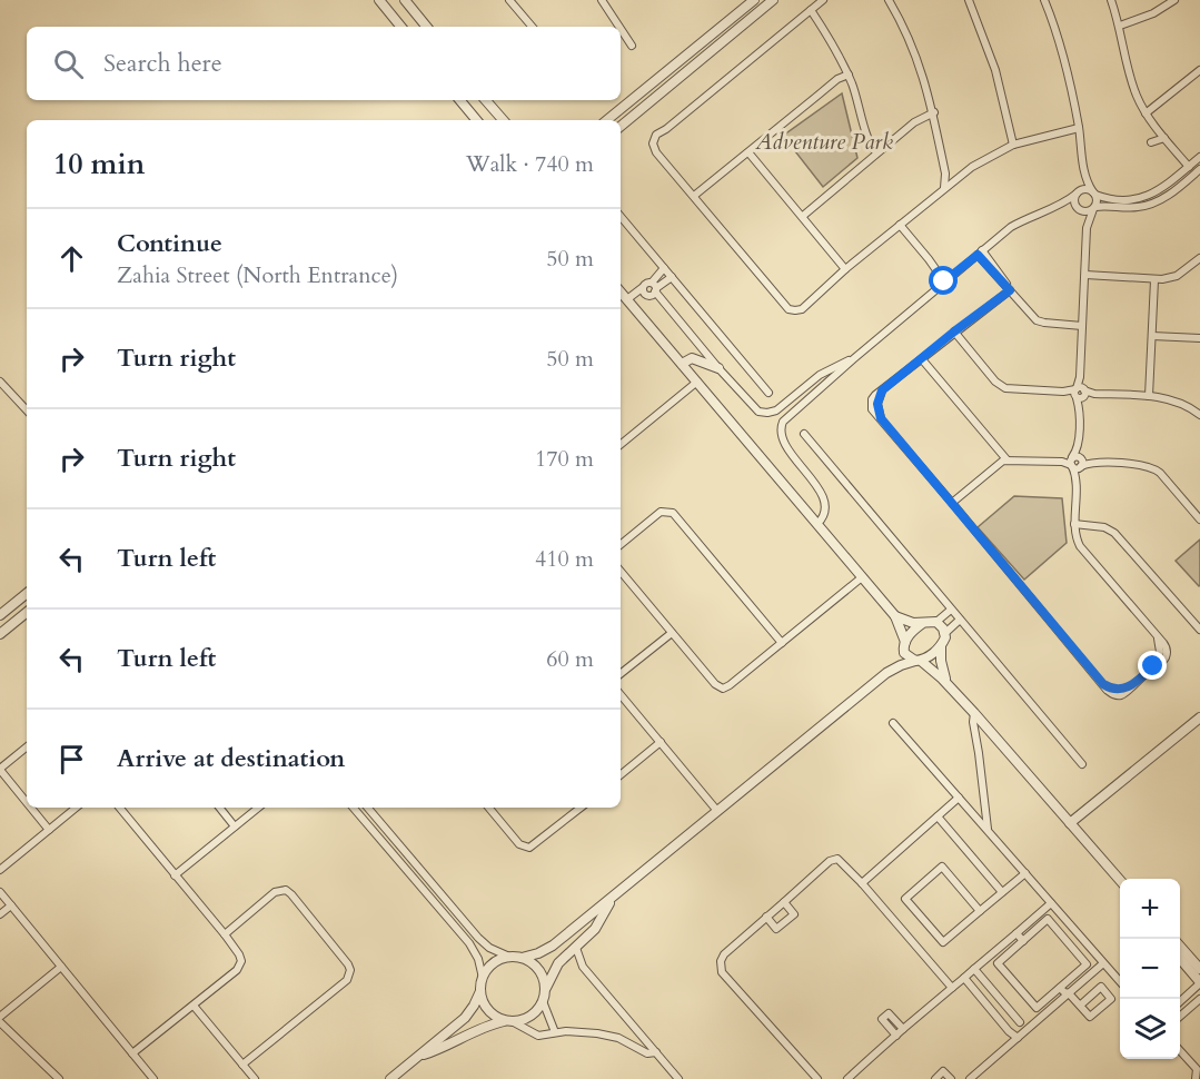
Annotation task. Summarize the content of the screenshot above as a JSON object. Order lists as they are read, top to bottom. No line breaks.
{"parks":["Adventure Park"],"page":{"search":"Search here","heading":["10 min","Walk · 740 m"],"list":[["Continue","Zahia Street (North Entrance)","50 m"],["Turn right","50 m"],["Turn right","170 m"],["Turn left","410 m"],["Turn left","60 m"],"Arrive at destination"],"map_buttons":["+","−"]}}
